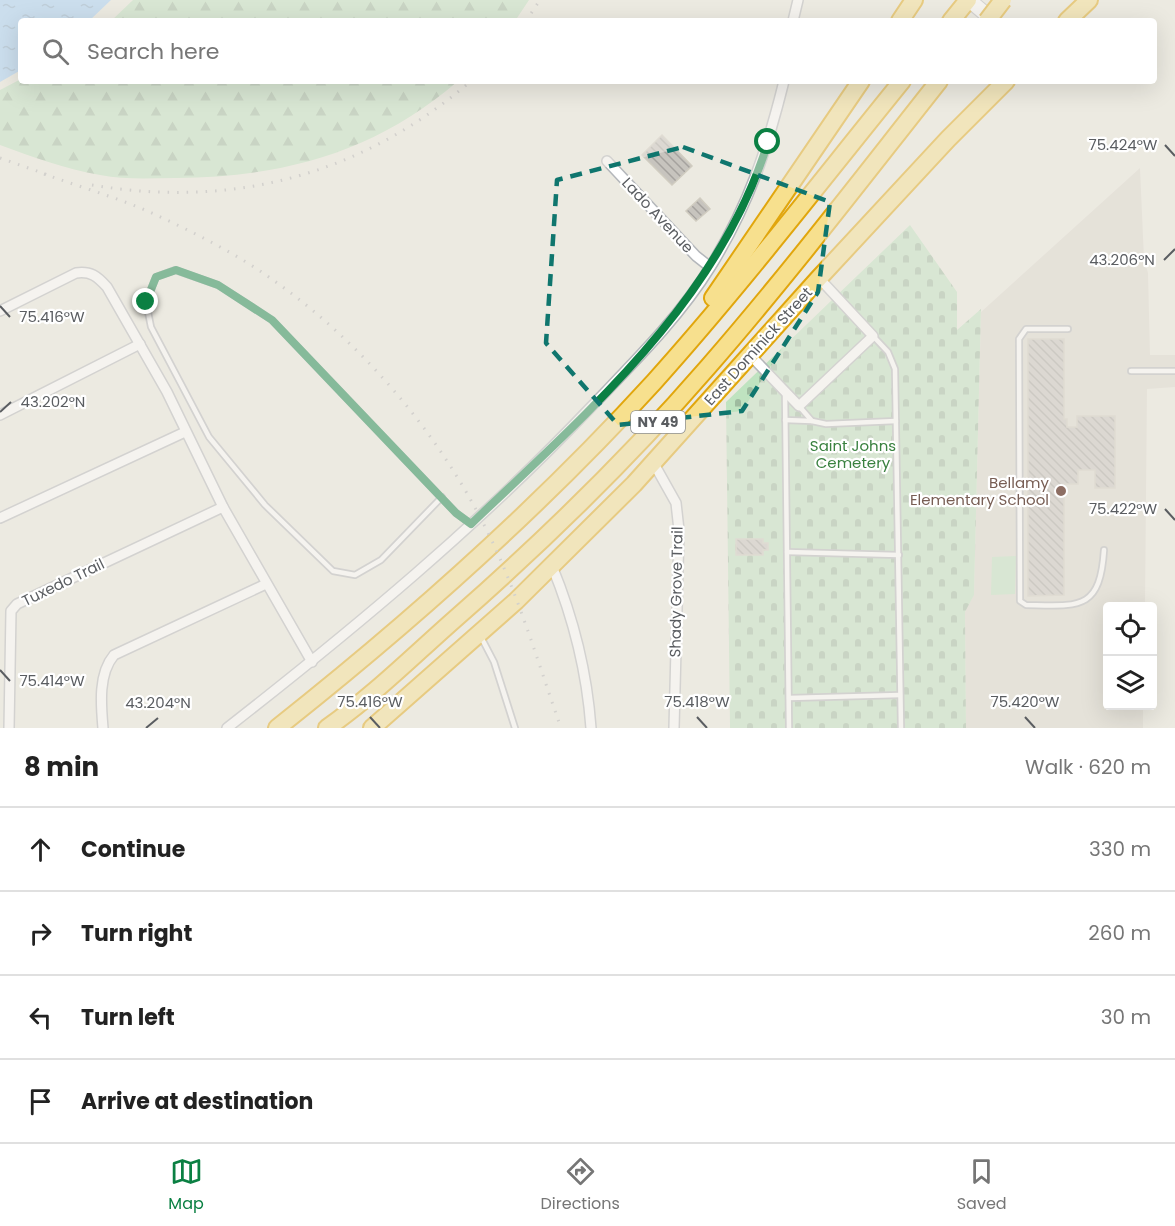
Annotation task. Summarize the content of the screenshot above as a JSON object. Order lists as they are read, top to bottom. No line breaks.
{"streets":{"highway":["East Dominick Street","NY 49"],"street":["Lado Avenue","Tuxedo Trail","Shady Grove Trail"]},"crossings":[["East Dominick Street","Shady Grove Trail"]],"parks":["Saint Johns Cemetery"],"places":["Bellamy Elementary School"],"page":{"search":"Search here","heading":["8 min","Walk · 620 m"],"list":[["Continue","330 m"],["Turn right","260 m"],["Turn left","30 m"],"Arrive at destination"],"nav":["Map","Directions","Saved"]},"coordinates":["75.424°W","43.206°N","75.416°W","43.202°N","75.422°W","75.414°W","75.418°W","75.420°W","43.204°N"]}
